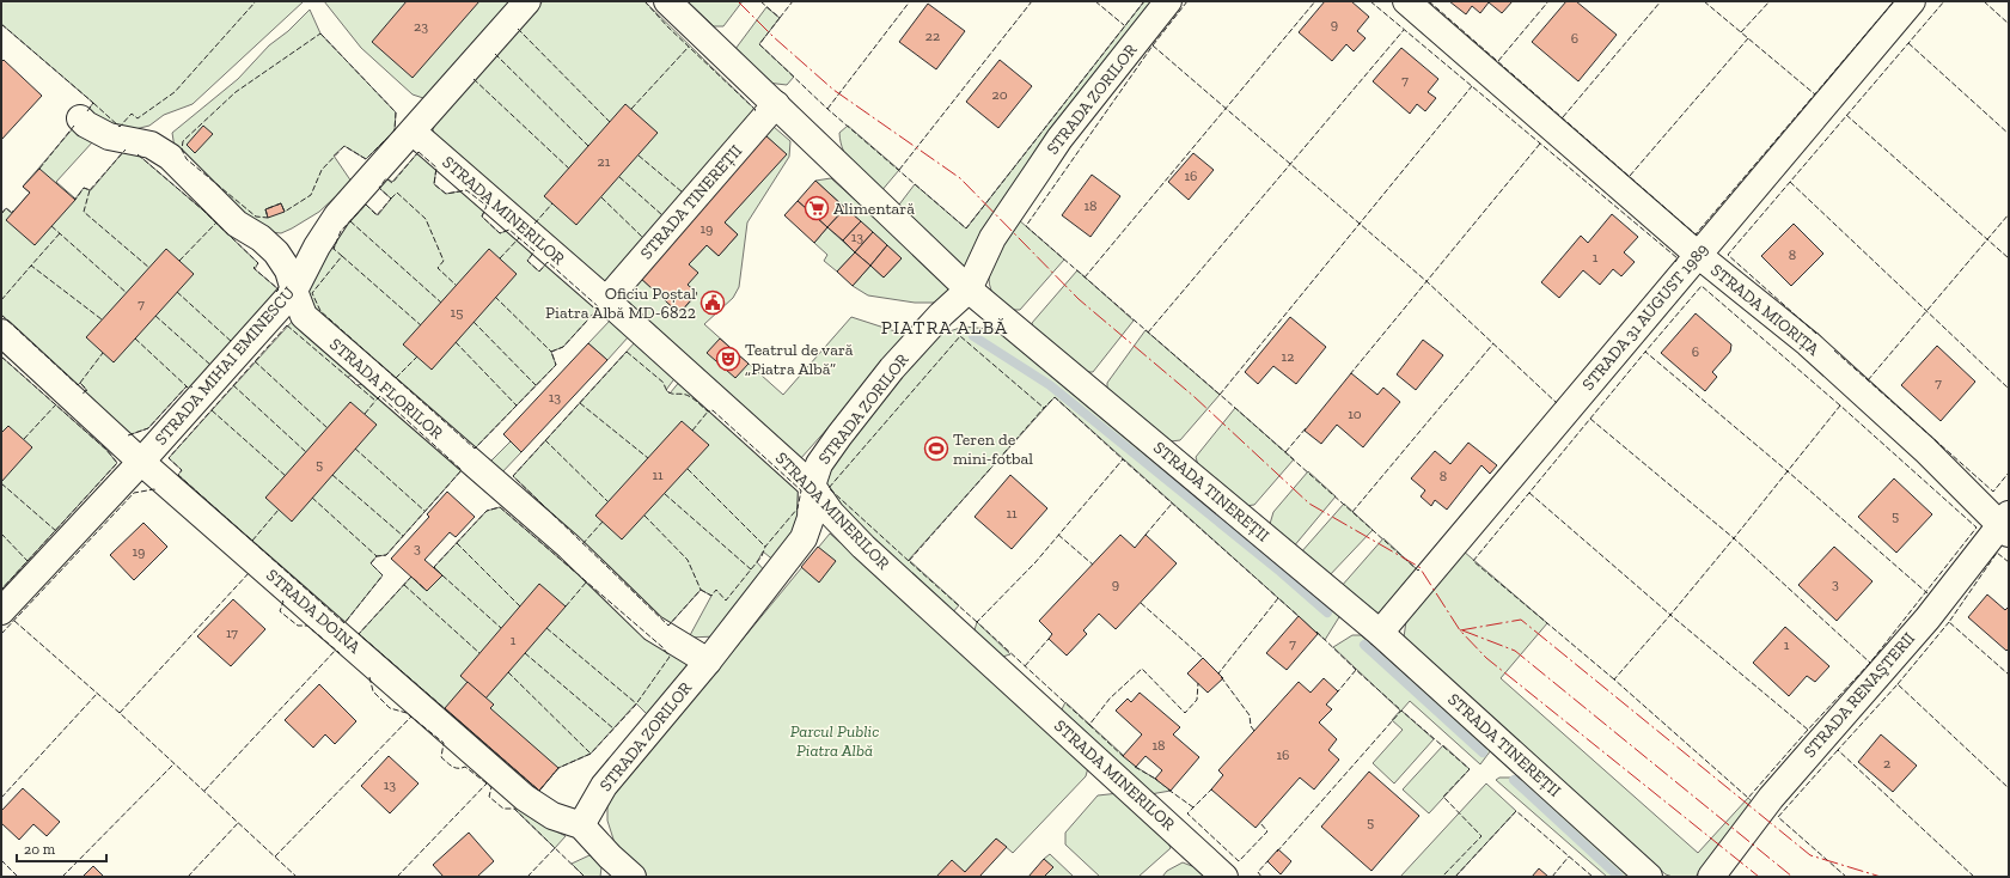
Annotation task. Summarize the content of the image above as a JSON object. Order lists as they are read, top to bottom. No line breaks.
{"streets":{"street":["STRADA ZORILOR","STRADA TINEREŢII","STRADA MINERILOR","STRADA MIORIŢA","STRADA 31 AUGUST 1989","STRADA MIHAI EMINESCU","STRADA FLORILOR","STRADA DOINA","STRADA RENAŞTERII"]},"crossings":[["STRADA ZORILOR","STRADA TINEREŢII"],["STRADA ZORILOR","STRADA MINERILOR"],["STRADA ZORILOR","STRADA FLORILOR"],["STRADA ZORILOR","STRADA DOINA"],["STRADA TINEREŢII","STRADA MINERILOR"],["STRADA TINEREŢII","STRADA 31 AUGUST 1989"],["STRADA MINERILOR","STRADA MIHAI EMINESCU"],["STRADA MIORIŢA","STRADA 31 AUGUST 1989"],["STRADA MIORIŢA","STRADA RENAŞTERII"],["STRADA MIHAI EMINESCU","STRADA FLORILOR"],["STRADA MIHAI EMINESCU","STRADA DOINA"]],"districts":["PIATRA ALBĂ"],"parks":["Parcul Public Piatra Albă"],"places":{"supermarket":["Alimentară"],"public building":["Oficiu Poștal Piatra Albă MD-6822"],"theatre":["Teatrul de vară „Piatra Albă”"],"sports":["Teren de mini-fotbal"]},"house_numbers":["9","23","22","6","7","20","21","16","18","19","13","8","1","7","15","6","12","7","13","10","5","11","8","11","5","3","19","9","3","17","1","7","1","18","16","2","13","5"],"scale_bar":"20 m"}
